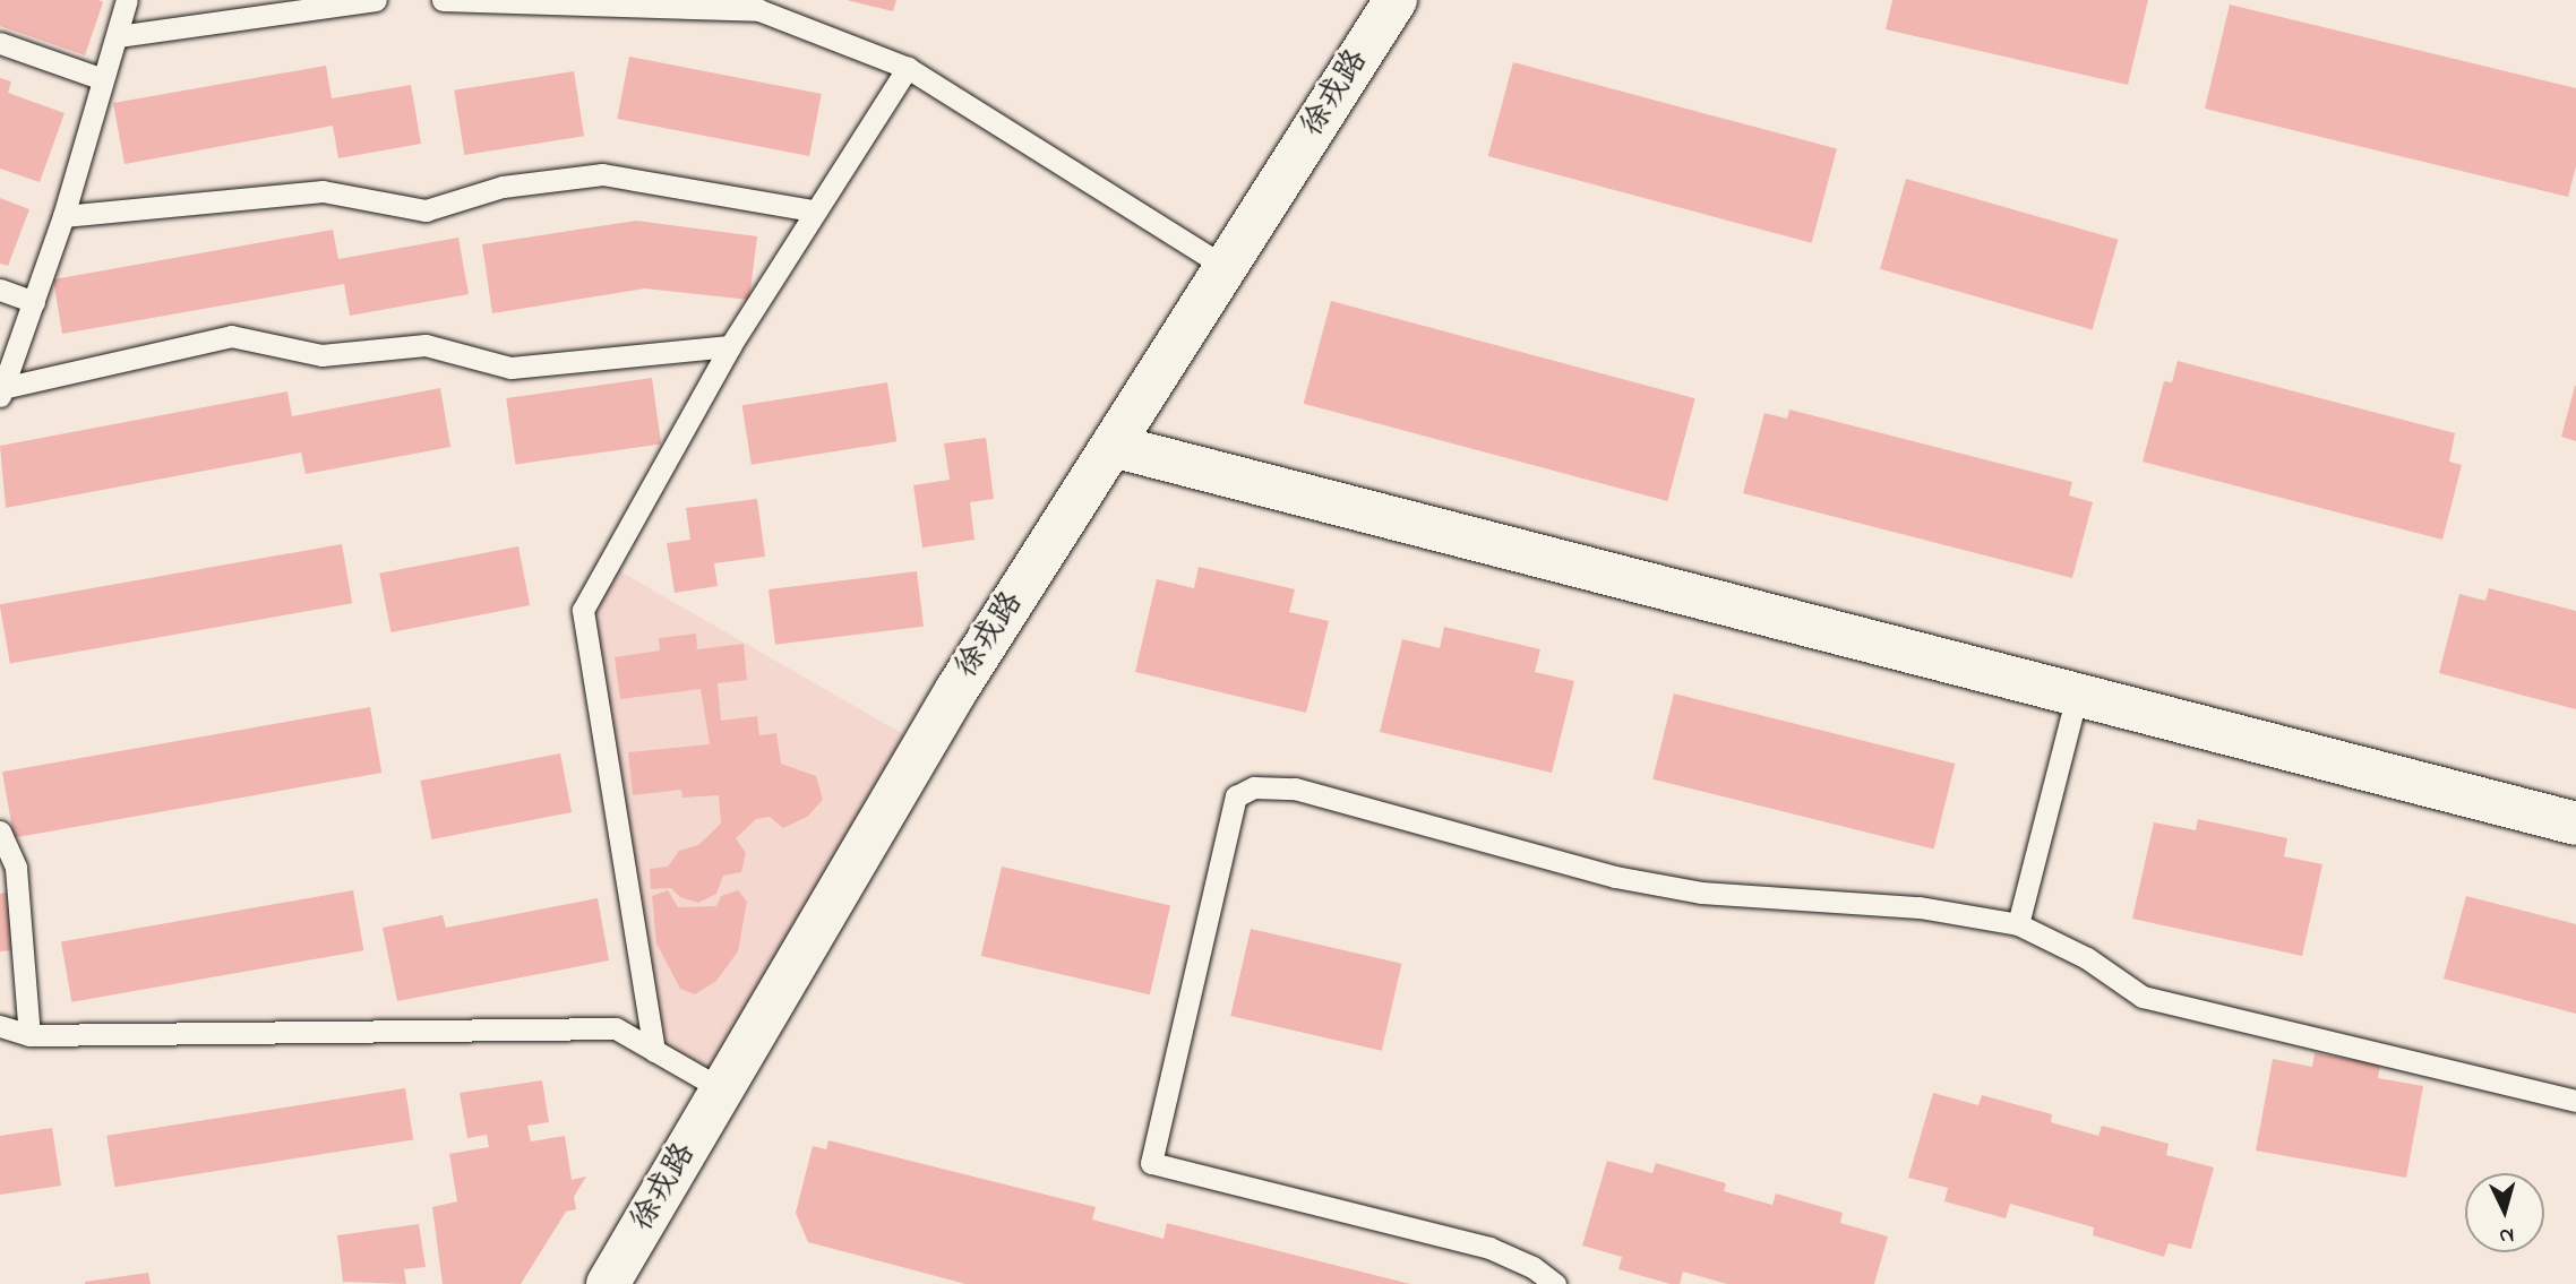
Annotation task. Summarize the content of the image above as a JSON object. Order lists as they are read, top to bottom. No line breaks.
{"streets":{"street":["徐戎路"]},"north":"bottom"}
